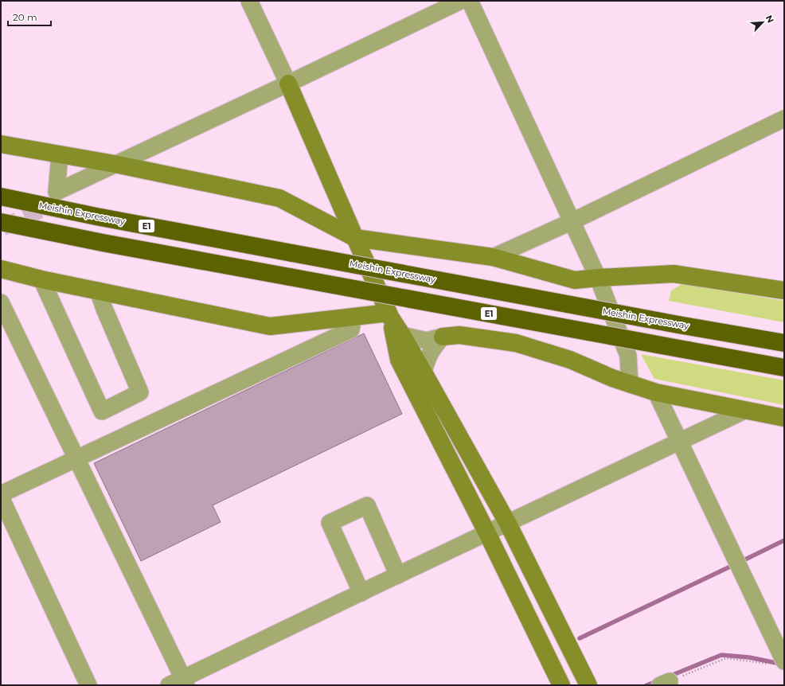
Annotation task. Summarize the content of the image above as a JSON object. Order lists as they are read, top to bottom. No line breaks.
{"streets":{"highway":["Meishin Expressway","E1"]},"scale_bar":"20 m","north":"top right"}
